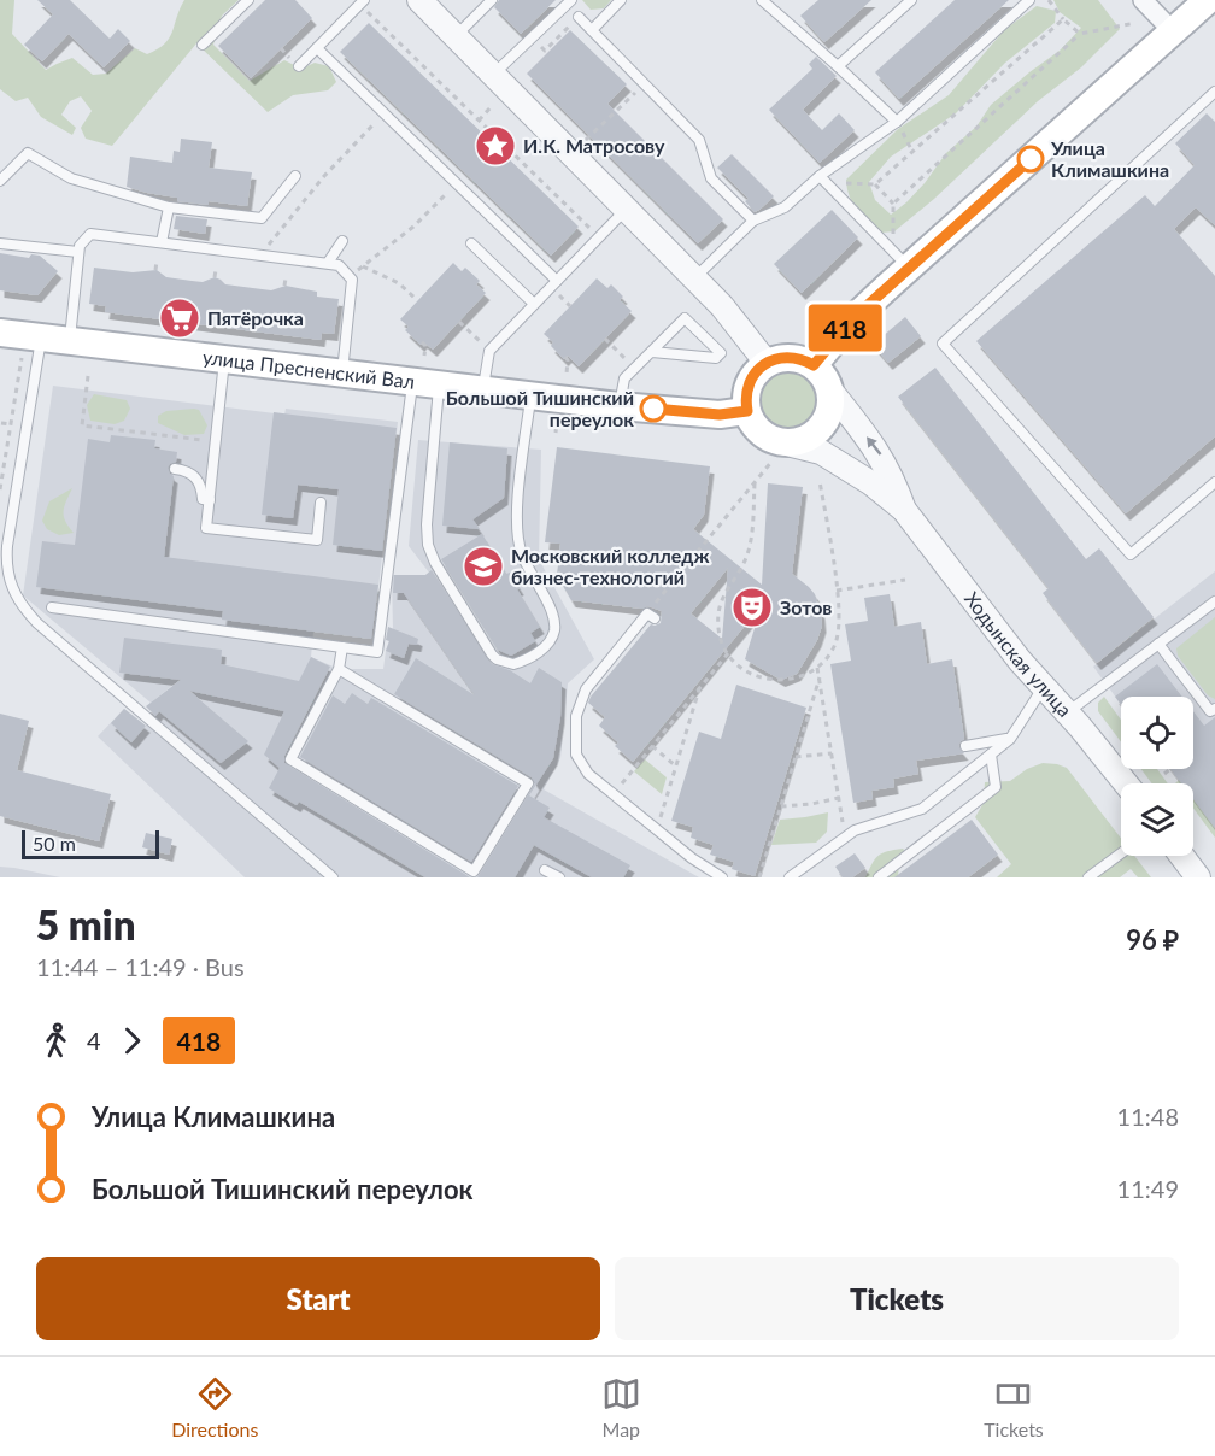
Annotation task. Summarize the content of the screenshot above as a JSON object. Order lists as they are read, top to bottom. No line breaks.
{"streets":{"main road":["улица Пресненский Вал"],"street":["Ходынская улица"]},"crossings":[["улица Пресненский Вал","Ходынская улица"]],"places":{"place":["И.К. Матросову"],"other":["Улица Климашкина","Большой Тишинский переулок"],"supermarket":["Пятёрочка"],"school or university":["Московский колледж бизнес-технологий"],"theatre":["Зотов"]},"lines":["bus line 418"],"scale_bar":"50 m","page":{"on_map":"418","scale":"50 m","heading":["5 min","11:44 – 11:49 · Bus","96 ₽"],"legs":["4","418"],"list":[{"name":"Улица Климашкина","value":"11:48"},{"name":"Большой Тишинский переулок","value":"11:49"}],"buttons":["Start","Tickets"],"tabs":["Directions","Map","Tickets"]}}
